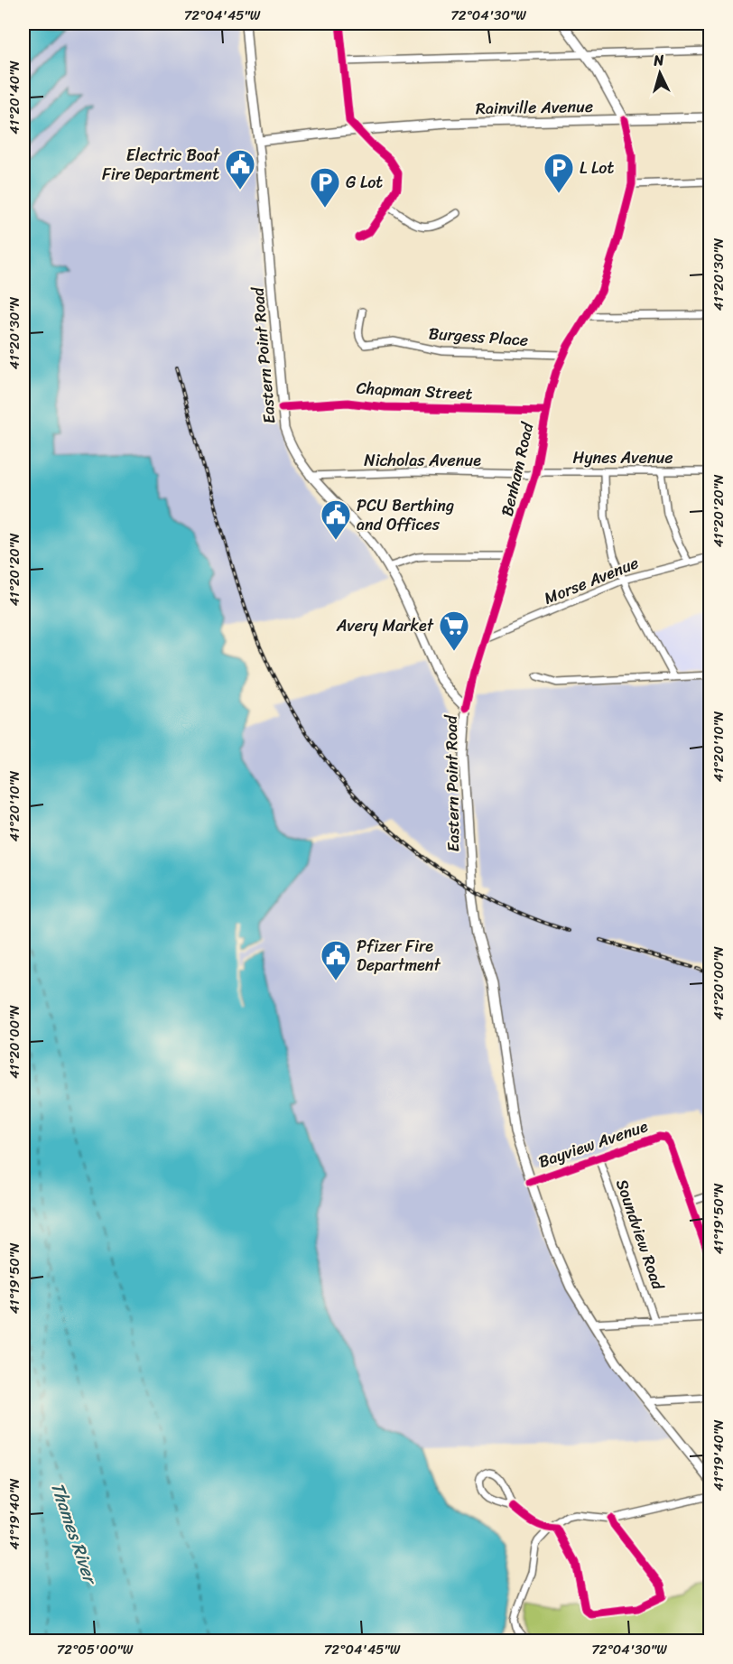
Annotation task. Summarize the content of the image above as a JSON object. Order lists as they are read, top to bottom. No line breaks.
{"streets":{"main road":["Rainville Avenue","Eastern Point Road","Benham Road"],"street":["Burgess Place","Chapman Street","Hynes Avenue","Nicholas Avenue","Morse Avenue","Bayview Avenue","Soundview Road"]},"crossings":[["Rainville Avenue","Eastern Point Road"],["Rainville Avenue","Benham Road"],["Burgess Place","Benham Road"],["Eastern Point Road","Chapman Street"],["Eastern Point Road","Nicholas Avenue"],["Eastern Point Road","Benham Road"],["Eastern Point Road","Bayview Avenue"],["Chapman Street","Benham Road"],["Hynes Avenue","Nicholas Avenue"],["Hynes Avenue","Benham Road"],["Nicholas Avenue","Benham Road"],["Benham Road","Morse Avenue"],["Bayview Avenue","Soundview Road"]],"water":["Thames River"],"places":{"public building":["Electric Boat Fire Department","PCU Berthing and Offices","Pfizer Fire Department"],"parking":["L Lot","G Lot"],"supermarket":["Avery Market"]},"north":"top","coordinates":["72°04'45\"W","72°04'30\"W","41°20'40\"N","41°20'30\"N","41°20'20\"N","41°20'10\"N","41°20'00\"N","41°19'50\"N","41°19'40\"N","72°05'00\"W"]}
